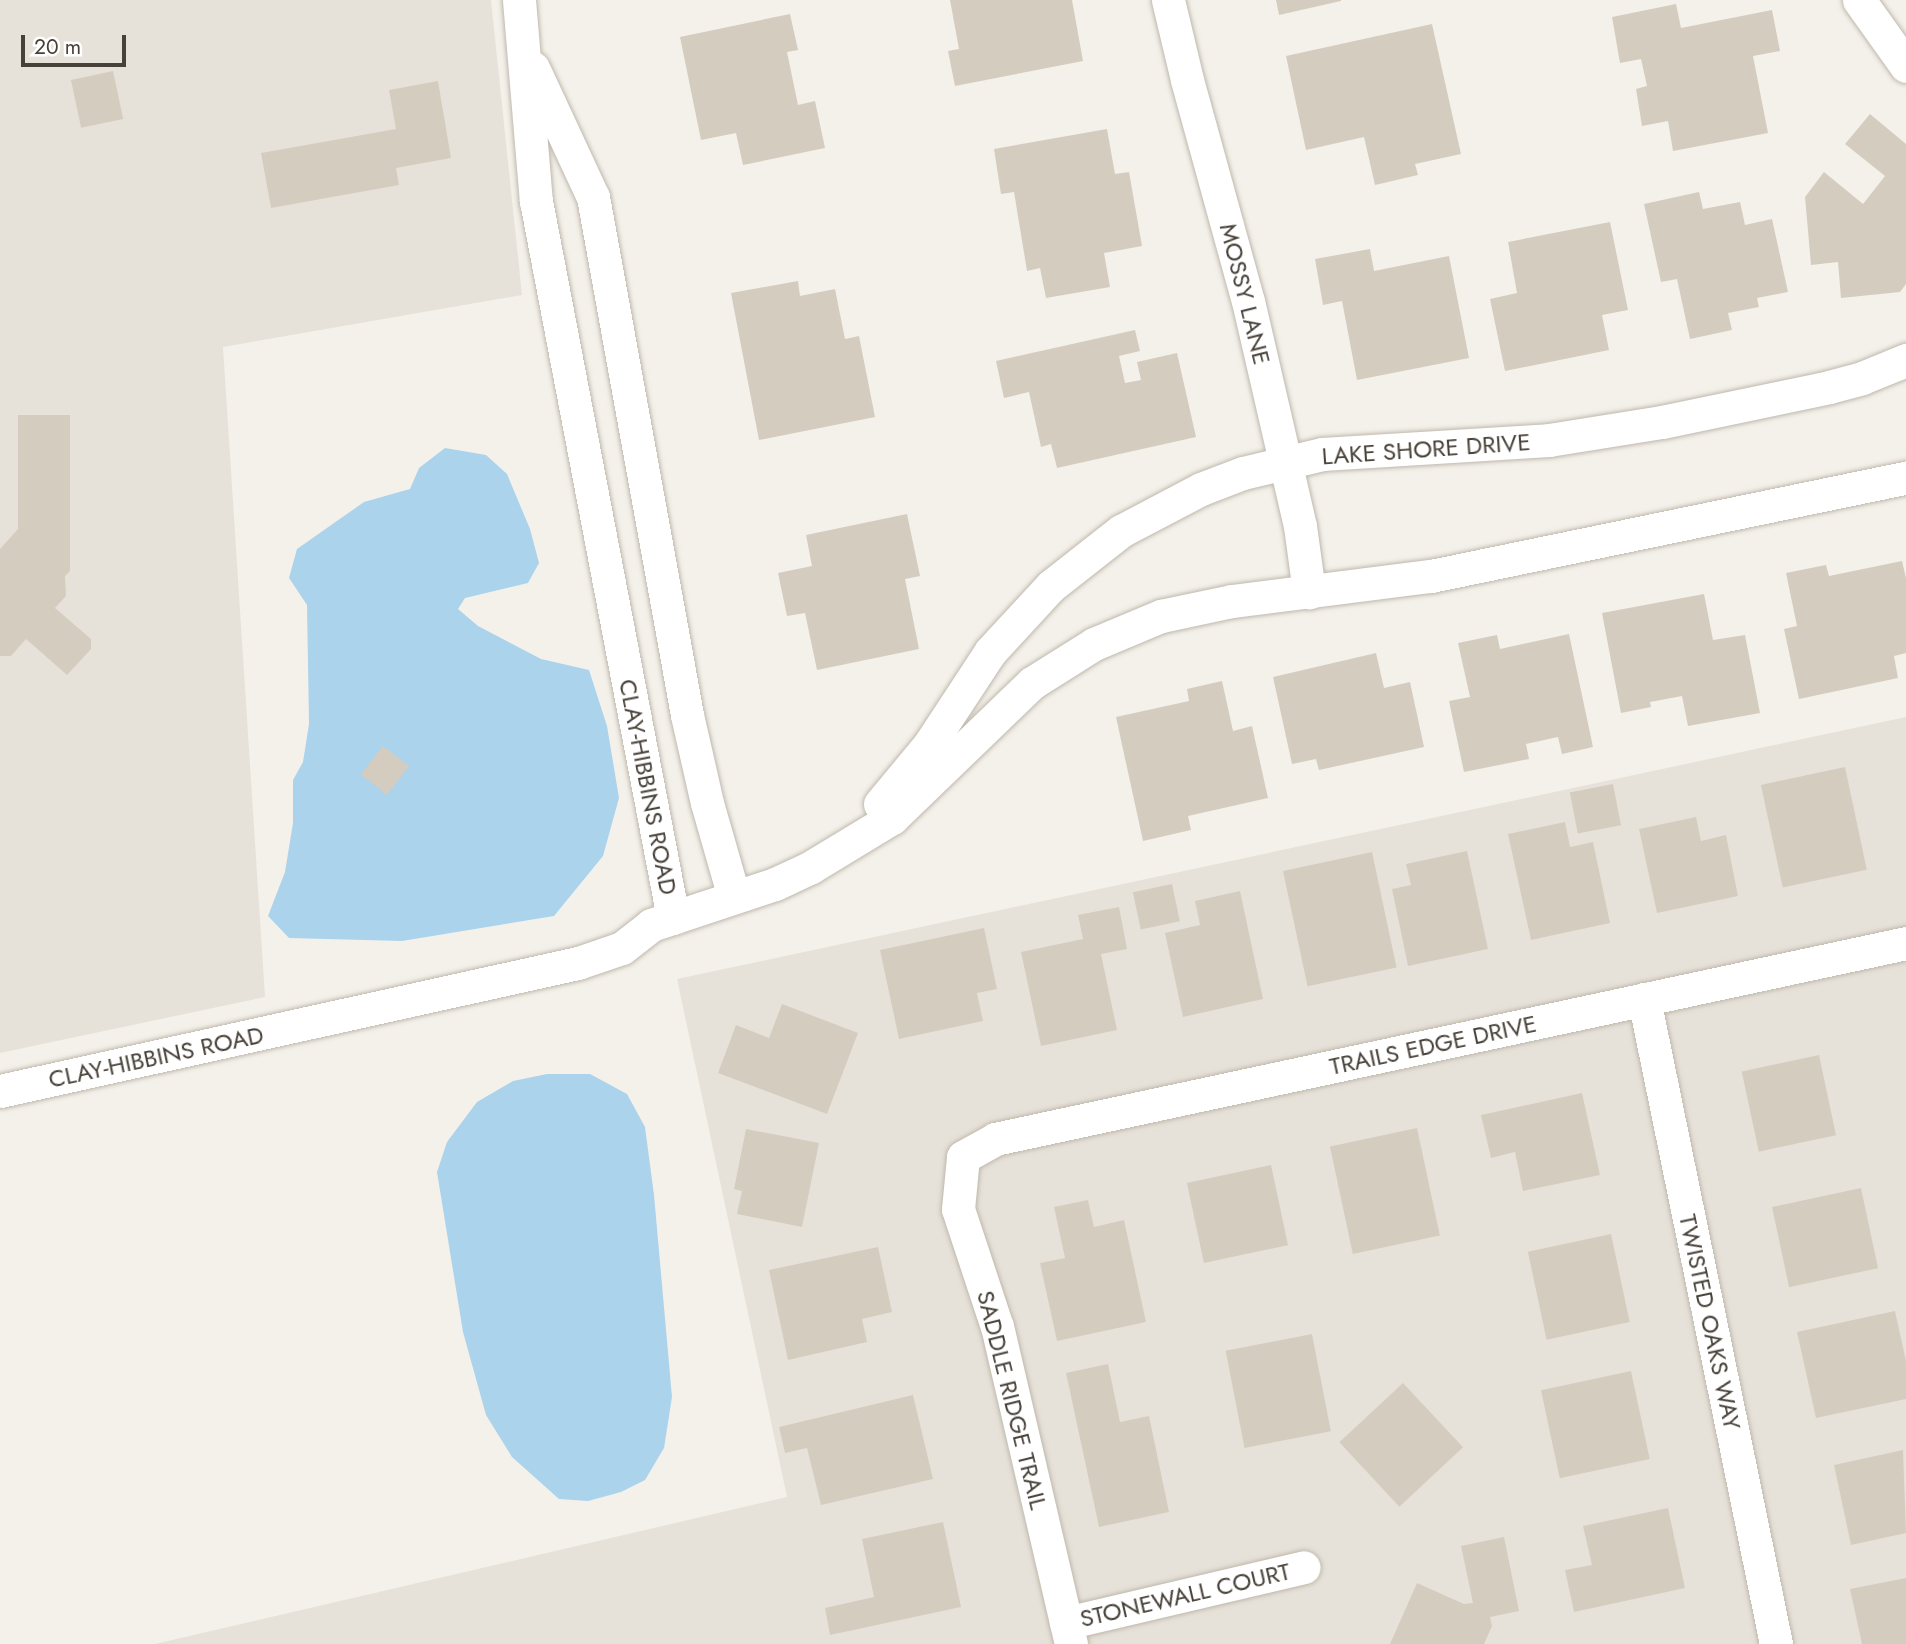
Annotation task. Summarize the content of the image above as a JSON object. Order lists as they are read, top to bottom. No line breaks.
{"streets":{"street":["MOSSY LANE","LAKE SHORE DRIVE","CLAY-HIBBINS ROAD","TRAILS EDGE DRIVE","TWISTED OAKS WAY","SADDLE RIDGE TRAIL","STONEWALL COURT"]},"crossings":[["MOSSY LANE","LAKE SHORE DRIVE"],["LAKE SHORE DRIVE","CLAY-HIBBINS ROAD"],["TRAILS EDGE DRIVE","TWISTED OAKS WAY"],["TRAILS EDGE DRIVE","SADDLE RIDGE TRAIL"],["SADDLE RIDGE TRAIL","STONEWALL COURT"]],"scale_bar":"20 m"}
